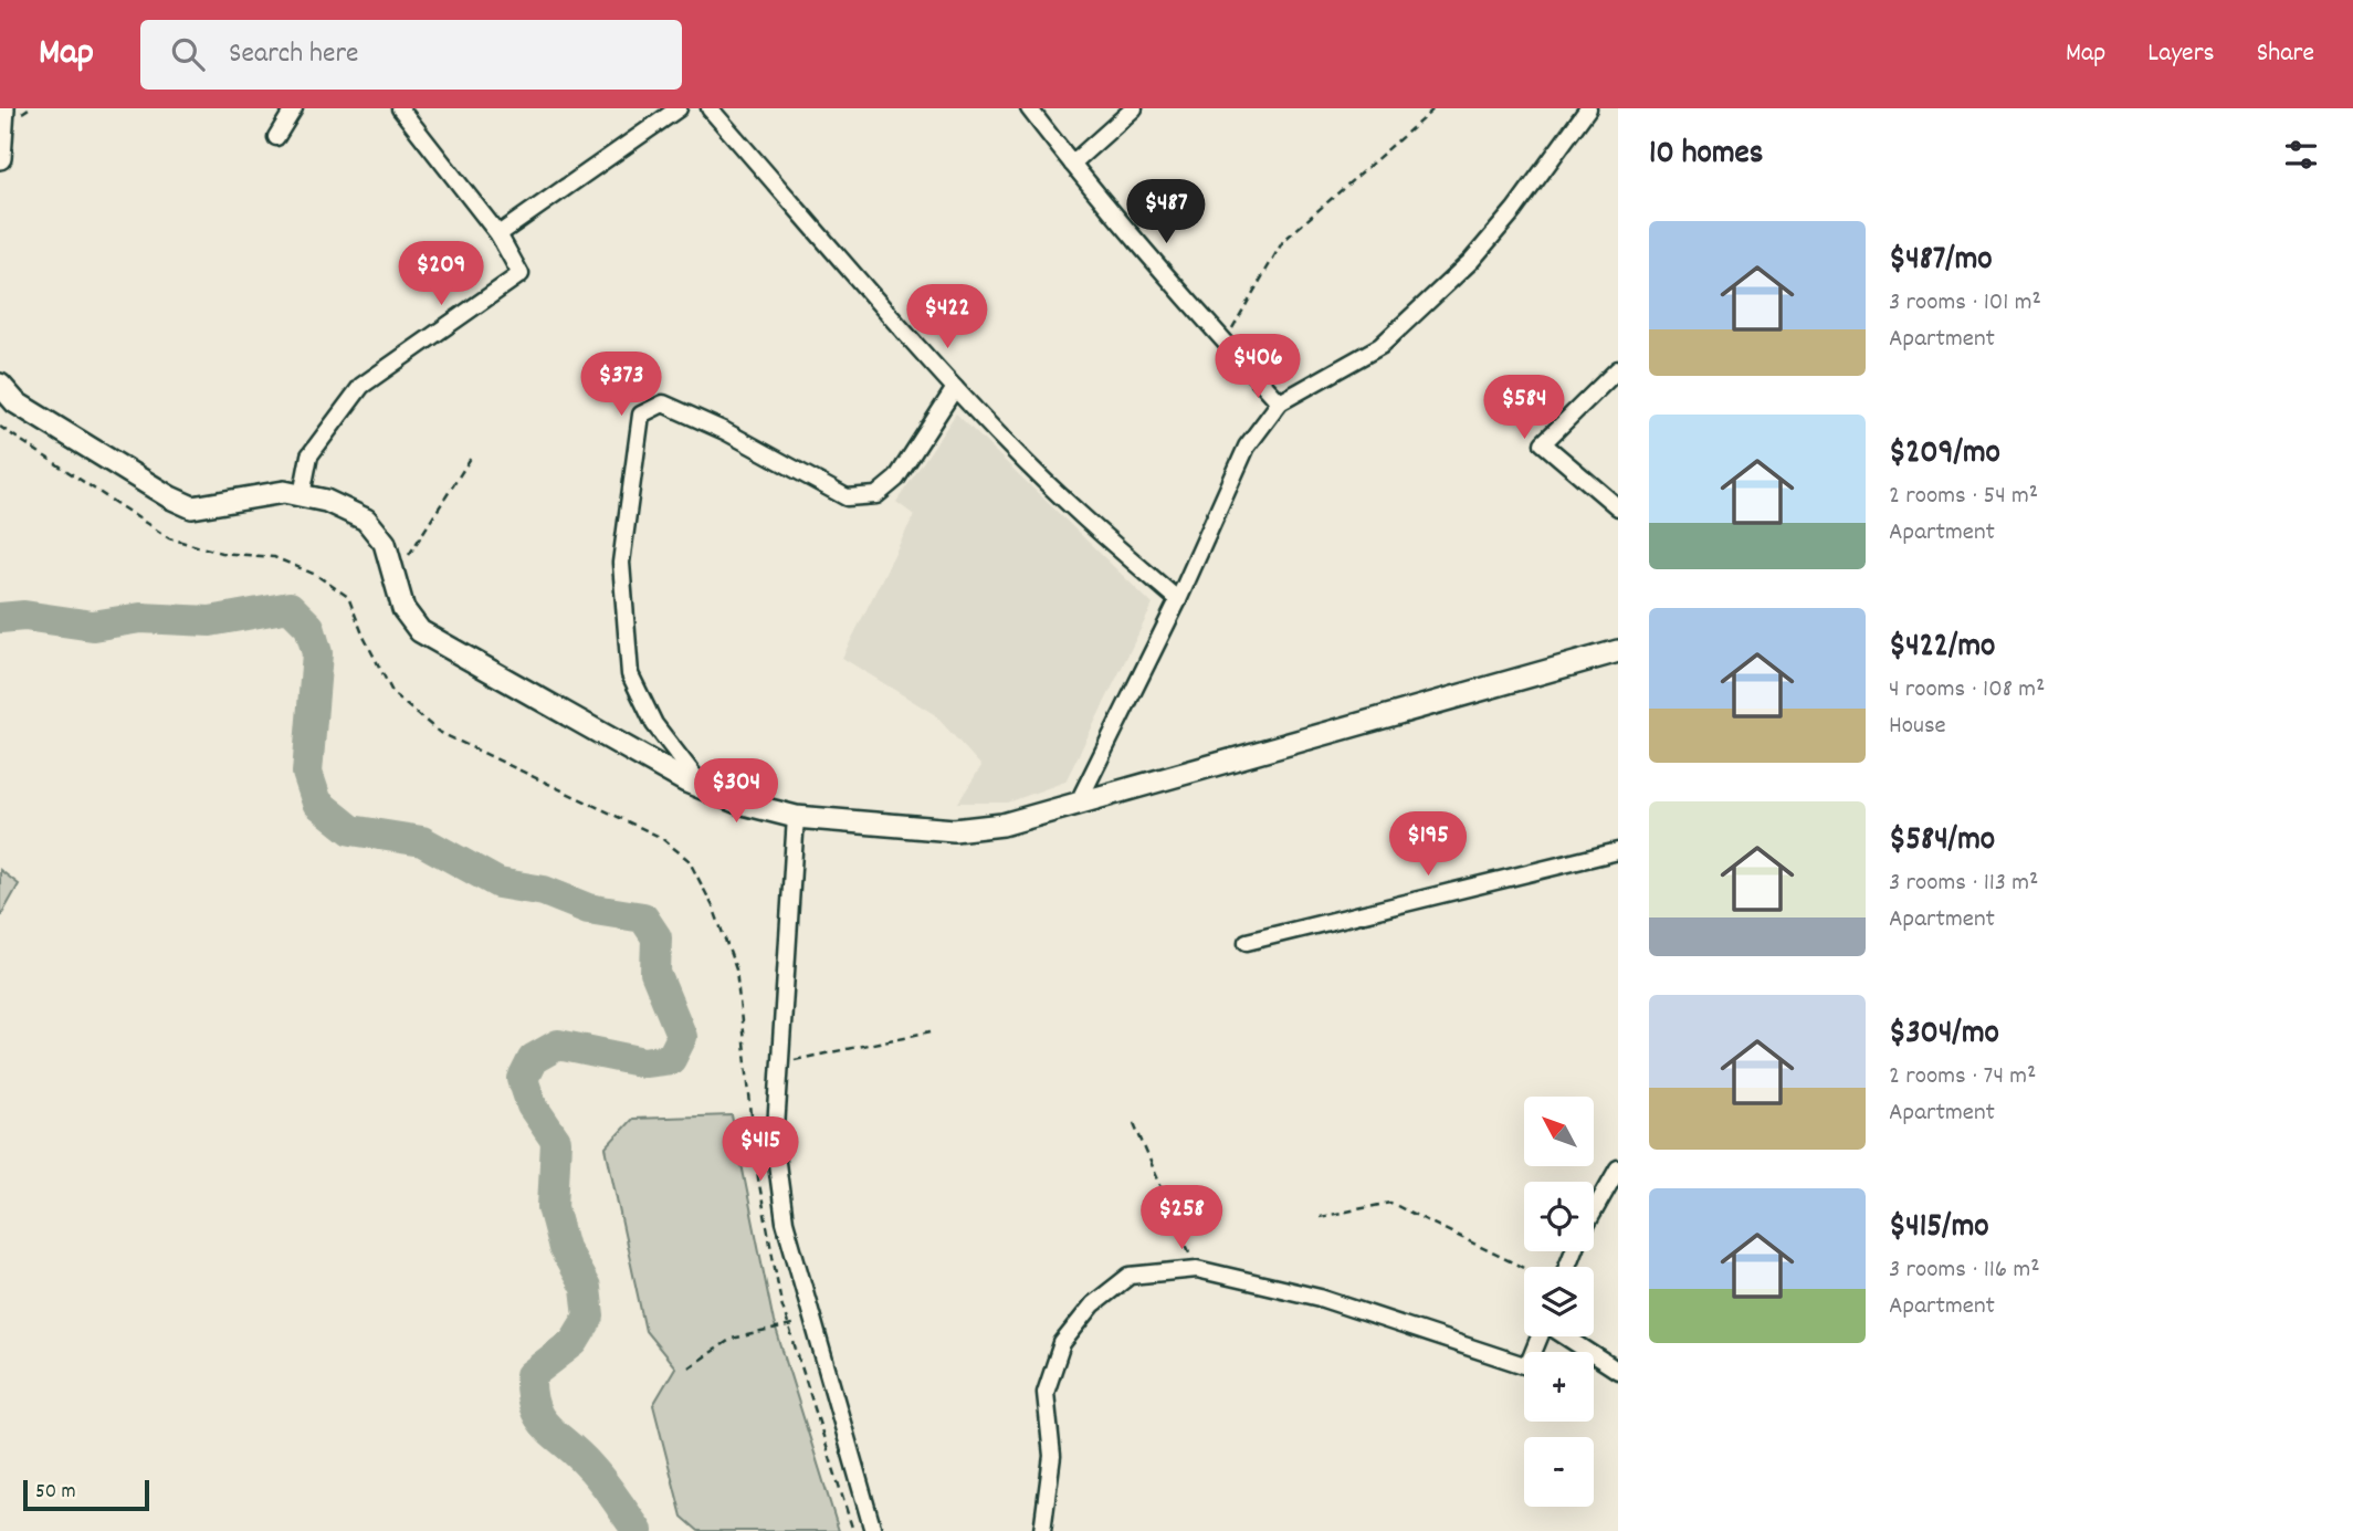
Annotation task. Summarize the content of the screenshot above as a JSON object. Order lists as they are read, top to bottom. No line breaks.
{"scale_bar":"50 m","north":"top left","page":{"header":"Map","search":"Search here","nav":["Map","Layers","Share"],"heading":"10 homes","price":["$487","$209","$422","$406","$373","$584","$304","$195","$415","$258"],"list":[{"name":"$487/mo","note":"3 rooms · 101 m² · Apartment"},{"name":"$209/mo","note":"2 rooms · 54 m² · Apartment"},{"name":"$422/mo","note":"4 rooms · 108 m² · House"},{"name":"$584/mo","note":"3 rooms · 113 m² · Apartment"},{"name":"$304/mo","note":"2 rooms · 74 m² · Apartment"},{"name":"$415/mo","note":"3 rooms · 116 m² · Apartment"}],"map_buttons":["+","−"],"scale":"50 m"}}
